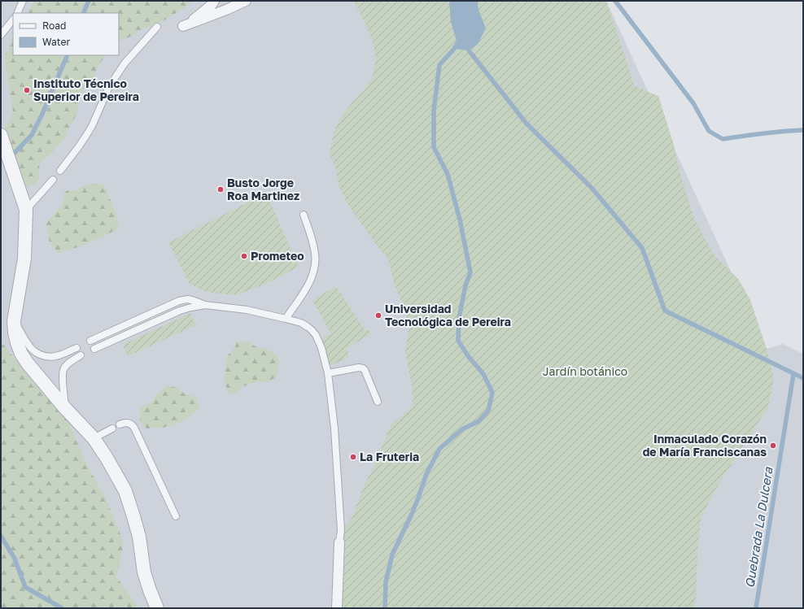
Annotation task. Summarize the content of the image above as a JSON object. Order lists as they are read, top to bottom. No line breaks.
{"water":["Quebrada La Dulcera"],"parks":["Jardín botánico"],"places":["Instituto Técnico Superior de Pereira","Busto Jorge Roa Martinez","Prometeo","Universidad Tecnológica de Pereira","Inmaculado Corazón de María Franciscanas","La Fruteria"],"legend":["Road","Water"]}
